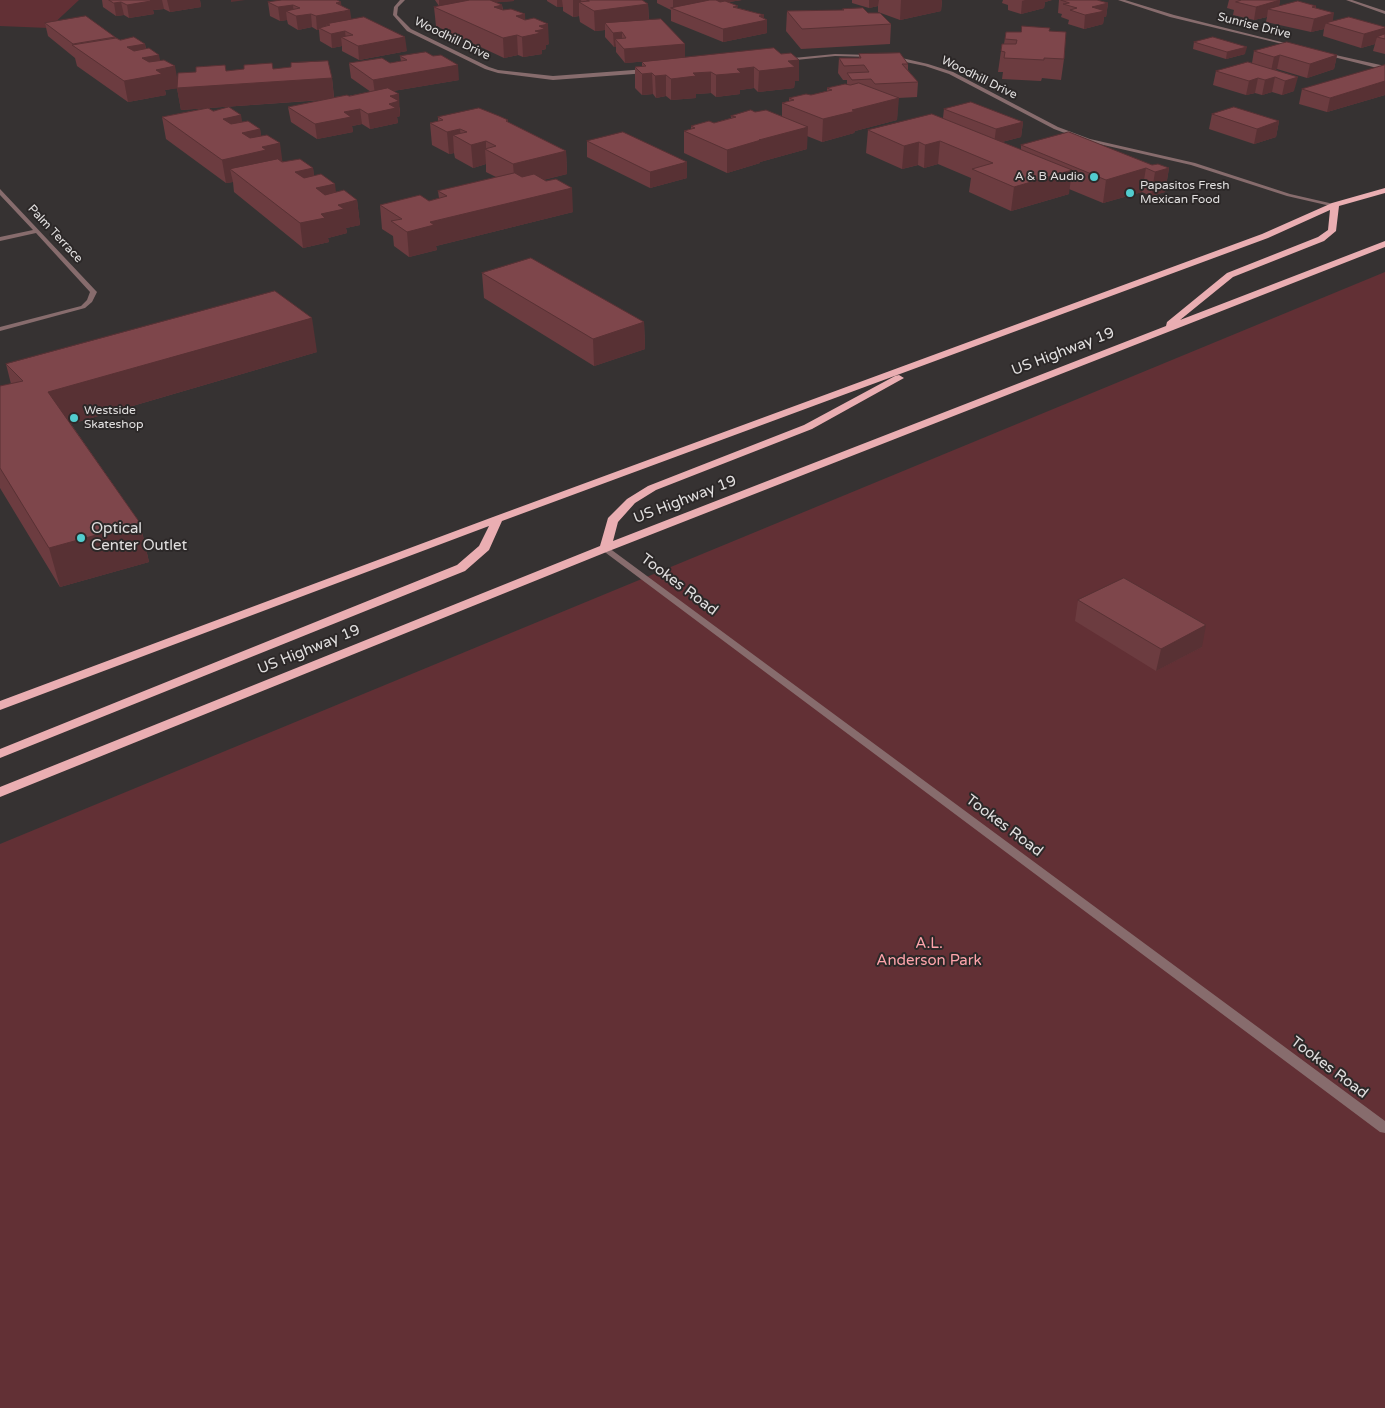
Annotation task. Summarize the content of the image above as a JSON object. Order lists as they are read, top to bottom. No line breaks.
{"streets":{"highway":["US Highway 19"],"street":["Sunrise Drive","Woodhill Drive","Palm Terrace","Tookes Road"]},"crossings":[["US Highway 19","Tookes Road"]],"parks":["A.L. Anderson Park"],"places":["A & B Audio","Papasitos Fresh Mexican Food","Westside Skateshop","Optical Center Outlet"]}
